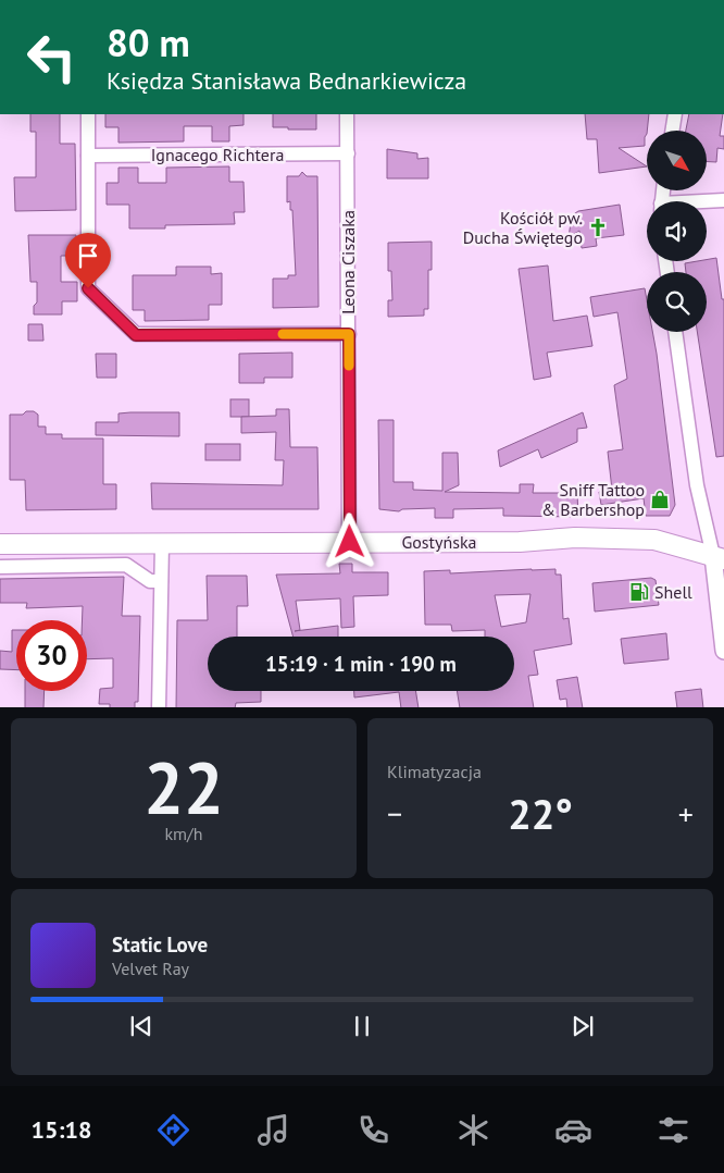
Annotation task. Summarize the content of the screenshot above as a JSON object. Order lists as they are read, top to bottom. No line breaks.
{"streets":{"main road":["Gostyńska"],"street":["Ignacego Richtera","Leona Ciszaka"]},"crossings":[["Ignacego Richtera","Leona Ciszaka"],["Leona Ciszaka","Gostyńska"]],"places":{"church":["Kościół pw. Ducha Świętego"],"shop":["Sniff Tattoo & Barbershop"],"fuel station":["Shell"]},"north":"bottom right","page":{"turn":["80 m","Księdza Stanisława Bednarkiewicza"],"limit":"30","trip":"15:19 · 1 min · 190 m","tile":[["22","km/h"],"Klimatyzacja"],"heat":["−","22°","+"],"song":["Static Love","Velvet Ray"],"tabs":"15:18"}}
